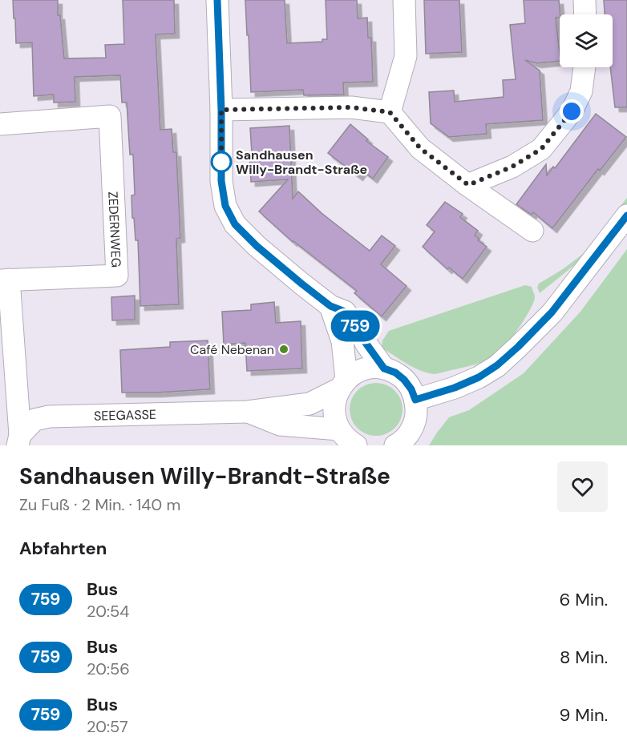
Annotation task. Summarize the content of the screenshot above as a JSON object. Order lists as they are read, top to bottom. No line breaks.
{"streets":{"street":["ZEDERNWEG","SEEGASSE"]},"crossings":[["ZEDERNWEG","SEEGASSE"]],"places":["Sandhausen Willy-Brandt-Straße","Café Nebenan"],"lines":["bus line 759"],"page":{"on_map":"759","heading":[["Sandhausen Willy-Brandt-Straße","Zu Fuß · 2 Min. · 140 m"],"Abfahrten"],"list":[{"mark":"759","name":"Bus","note":"20:54","value":"6 Min."},{"mark":"759","name":"Bus","note":"20:56","value":"8 Min."},{"mark":"759","name":"Bus","note":"20:57","value":"9 Min."}]}}
